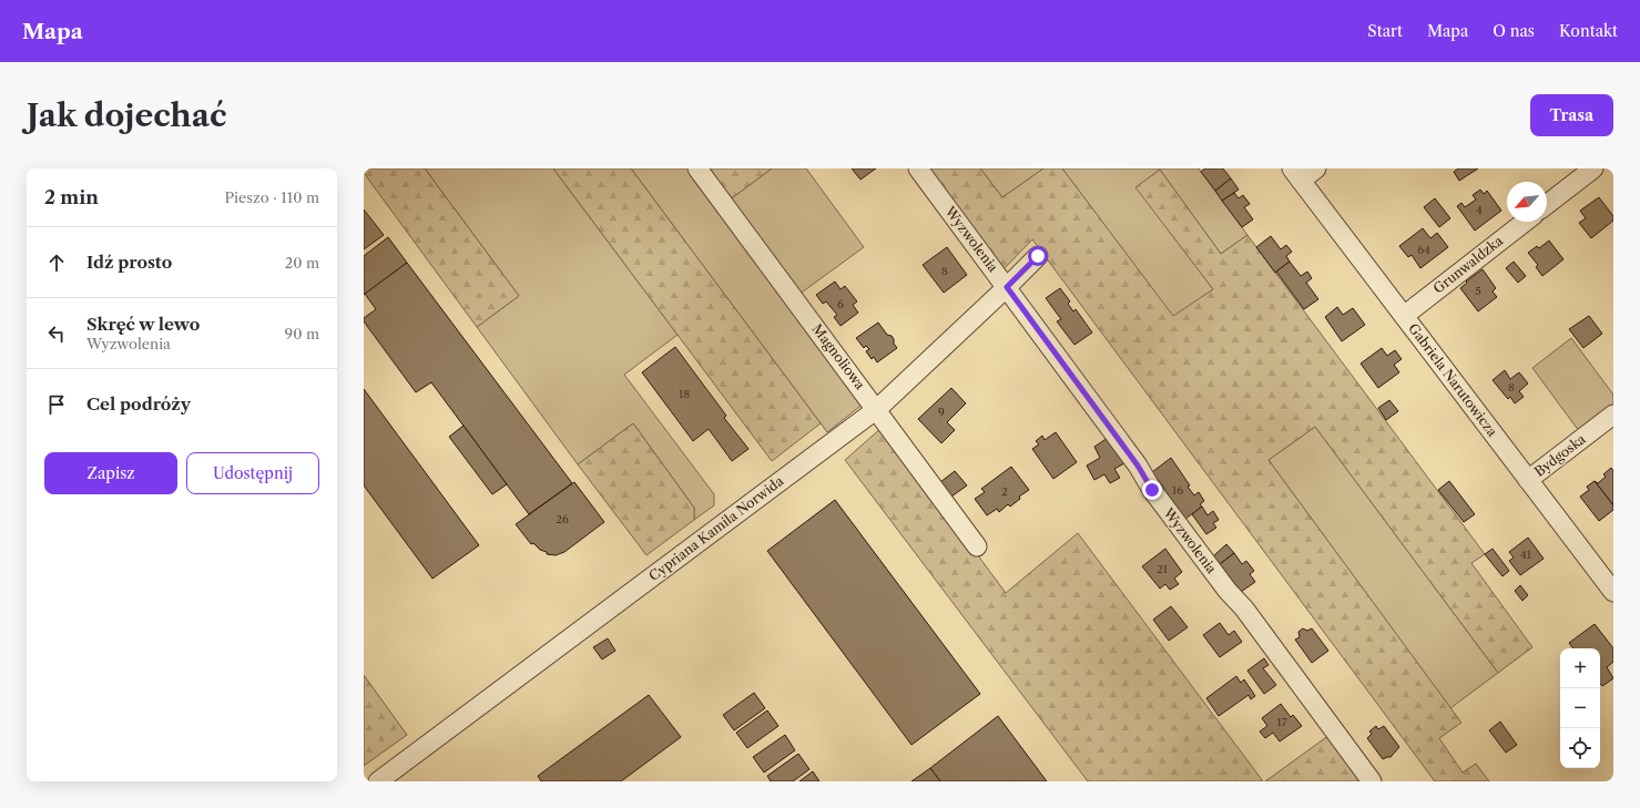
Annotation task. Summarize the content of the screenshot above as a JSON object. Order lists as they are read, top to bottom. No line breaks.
{"streets":{"street":["Wyzwolenia","Grunwaldzka","Magnoliowa","Gabriela Narutowicza","Bydgoska","Cypriana Kamila Norwida"]},"crossings":[["Wyzwolenia","Cypriana Kamila Norwida"],["Grunwaldzka","Gabriela Narutowicza"],["Magnoliowa","Cypriana Kamila Norwida"],["Gabriela Narutowicza","Bydgoska"]],"house_numbers":["4","64","8","5","6","8","18","9","16","2","26","41","21","17"],"north":"bottom left","page":{"header":"Mapa","nav":["Start","Mapa","O nas","Kontakt"],"buttons":["Trasa",["Zapisz","Udostępnij"]],"title":"Jak dojechać","heading":["2 min","Pieszo · 110 m"],"list":[["Idź prosto","20 m"],["Skręć w lewo","Wyzwolenia","90 m"],"Cel podróży"],"map_buttons":["+","−"]}}
